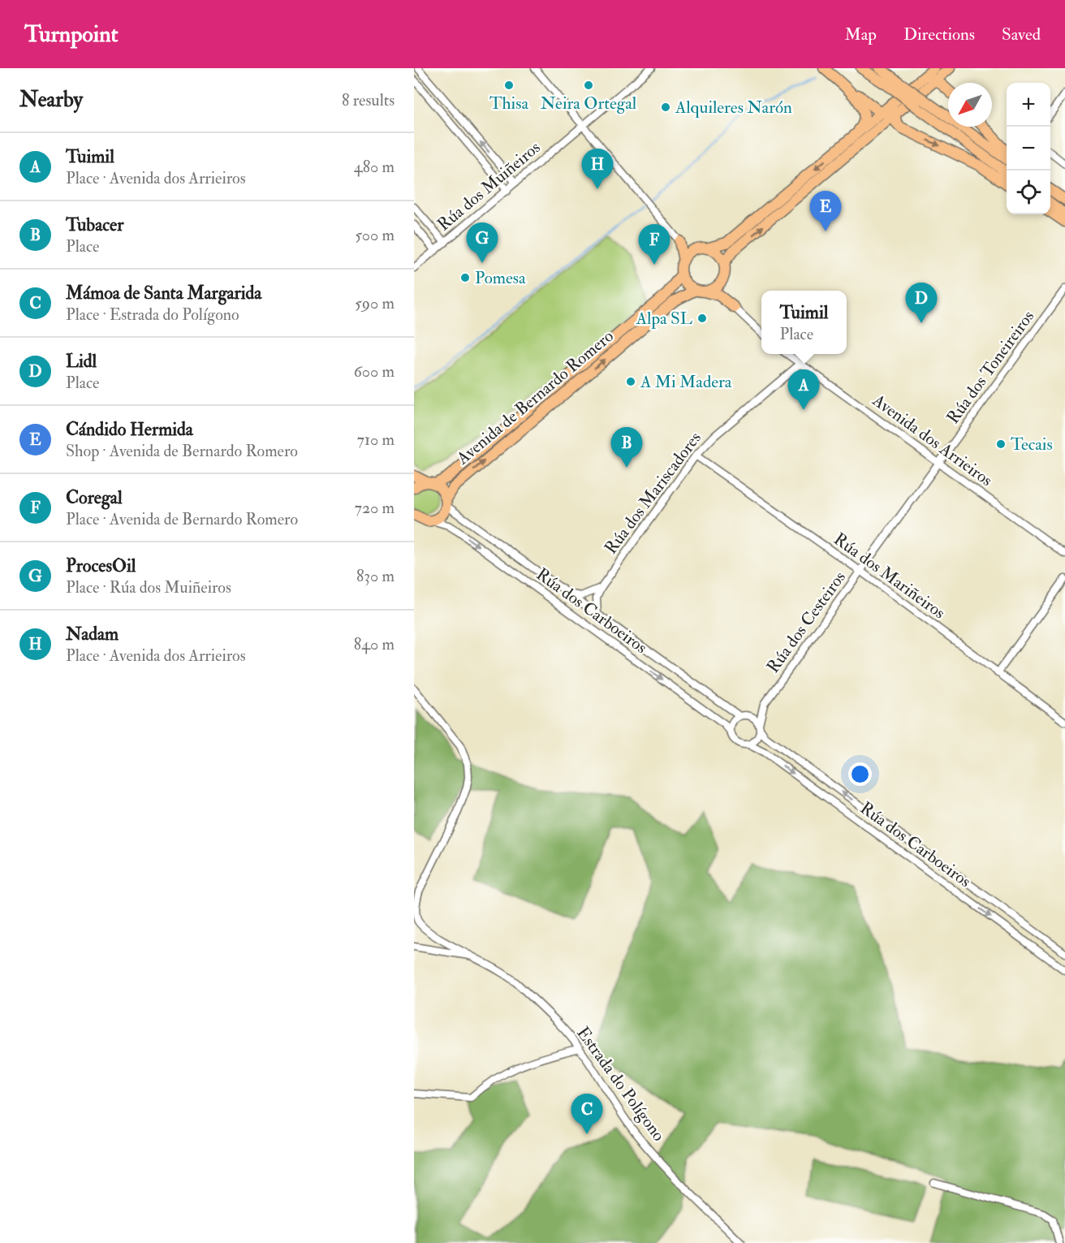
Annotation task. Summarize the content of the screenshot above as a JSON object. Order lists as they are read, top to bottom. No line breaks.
{"streets":{"highway":["Avenida de Bernardo Romero"],"street":["Rúa dos Muiñeiros","Rúa dos Toneireiros","Avenida dos Arrieiros","Rúa dos Mariscadores","Rúa dos Mariñeiros","Rúa dos Carboeiros","Rúa dos Cesteiros","Estrada do Polígono"]},"crossings":[["Rúa dos Toneireiros","Avenida dos Arrieiros"],["Rúa dos Toneireiros","Rúa dos Cesteiros"],["Avenida de Bernardo Romero","Rúa dos Carboeiros"],["Avenida dos Arrieiros","Rúa dos Mariscadores"],["Avenida dos Arrieiros","Rúa dos Cesteiros"],["Rúa dos Mariscadores","Rúa dos Mariñeiros"],["Rúa dos Mariscadores","Rúa dos Carboeiros"],["Rúa dos Mariñeiros","Rúa dos Cesteiros"],["Rúa dos Carboeiros","Rúa dos Cesteiros"]],"places":["Thisa","Neira Ortegal","Alquileres Narón","Pomesa","Alpa SL","A Mi Madera","Tecais"],"north":"bottom left","page":{"header":"Turnpoint","nav":["Map","Directions","Saved"],"heading":["Nearby","8 results"],"map_buttons":["+","−"],"list":[{"mark":"A","name":"Tuimil","note":"Place · Avenida dos Arrieiros","value":"480 m"},{"mark":"B","name":"Tubacer","note":"Place","value":"500 m"},{"mark":"C","name":"Mámoa de Santa Margarida","note":"Place · Estrada do Polígono","value":"590 m"},{"mark":"D","name":"Lidl","note":"Place","value":"600 m"},{"mark":"E","name":"Cándido Hermida","note":"Shop · Avenida de Bernardo Romero","value":"710 m"},{"mark":"F","name":"Coregal","note":"Place · Avenida de Bernardo Romero","value":"720 m"},{"mark":"G","name":"ProcesOil","note":"Place · Rúa dos Muiñeiros","value":"830 m"},{"mark":"H","name":"Nadam","note":"Place · Avenida dos Arrieiros","value":"840 m"}],"pins":["H","E","G","F","D","A","B","C"],"popup":["Tuimil","Place"]}}
